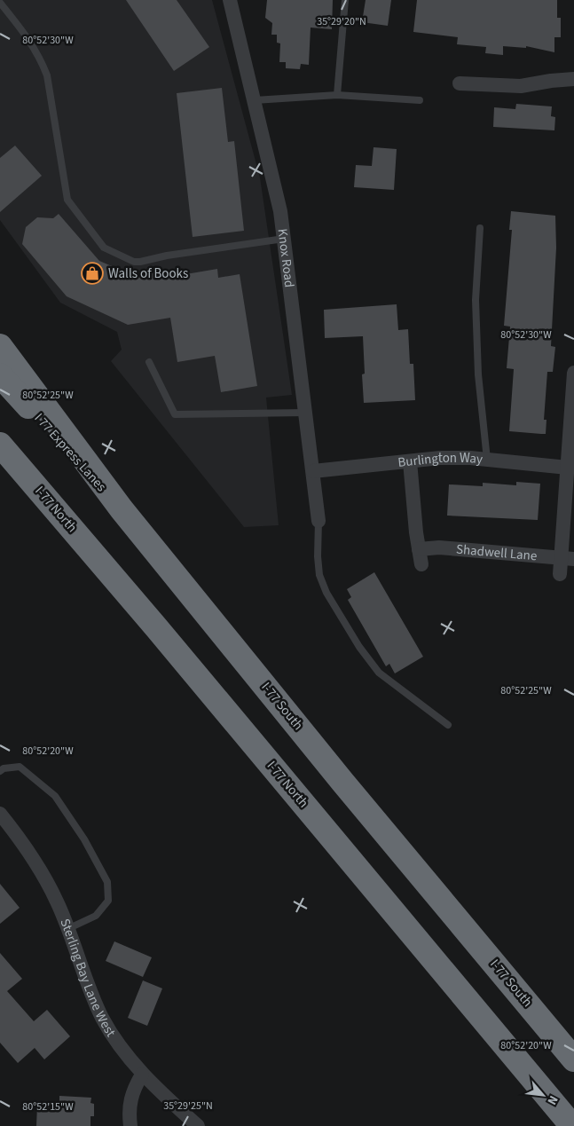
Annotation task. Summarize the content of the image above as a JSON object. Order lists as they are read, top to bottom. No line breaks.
{"streets":{"highway":["I 77 Express Lanes","I-77 North","I-77 South"],"street":["Knox Road","Burlington Way","Shadwell Lane","Sterling Bay Lane West"]},"crossings":[["Knox Road","Burlington Way"],["I 77 Express Lanes","I-77 South"]],"places":{"shop":["Walls of Books"]},"north":"bottom right","coordinates":["35°29'20\"N","80°52'30\"W","80°52'25\"W","80°52'20\"W","35°29'25\"N","80°52'15\"W"]}
